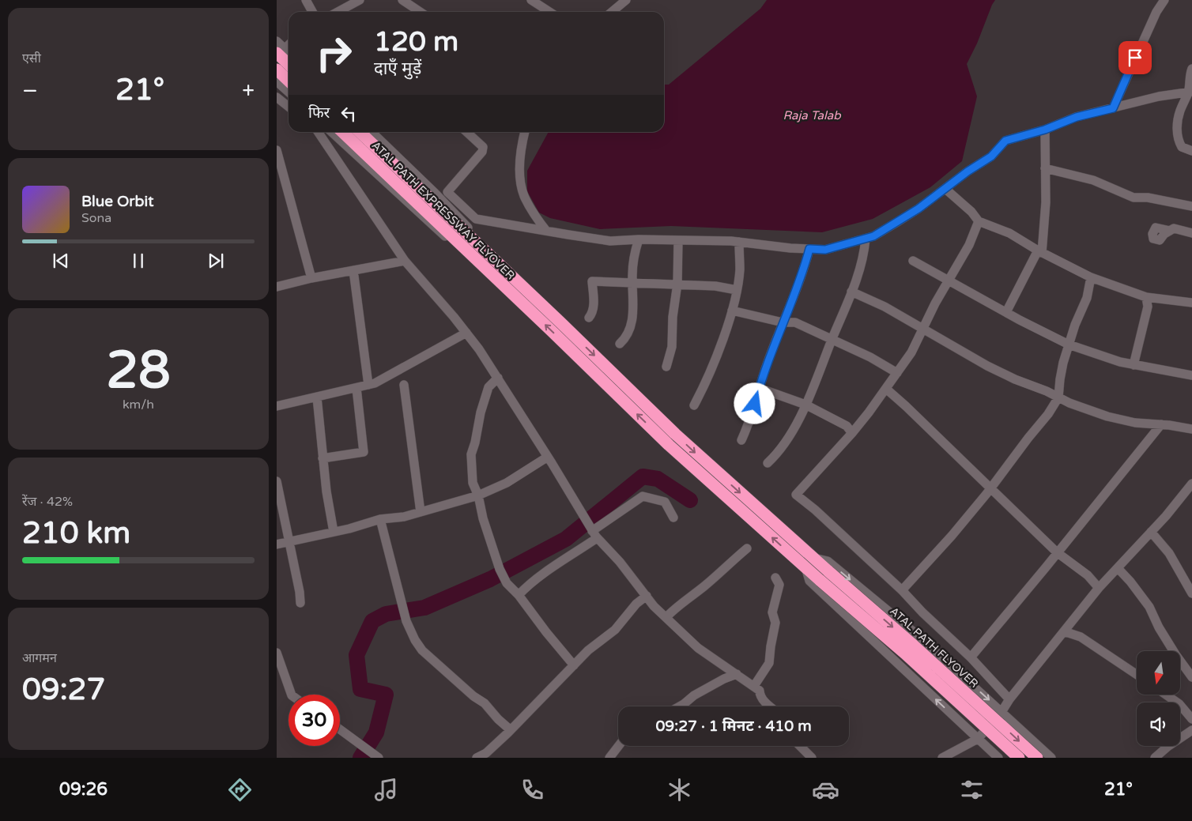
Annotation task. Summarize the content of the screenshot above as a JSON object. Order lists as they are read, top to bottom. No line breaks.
{"streets":{"highway":["ATAL PATH EXPRESSWAY FLYOVER","ATAL PATH FLYOVER"]},"water":["Raja Talab"],"north":"bottom","page":{"tile":["एसी",["28","km/h"],["रेंज · 42%","210 km"],["आगमन","09:27"]],"turn":["120 m","दाएँ मुड़ें"],"heat":["−","21°","+"],"then":"फिर","song":["Blue Orbit","Sona"],"limit":"30","trip":"09:27 · 1 मिनट · 410 m","tabs":["09:26","21°"]}}
